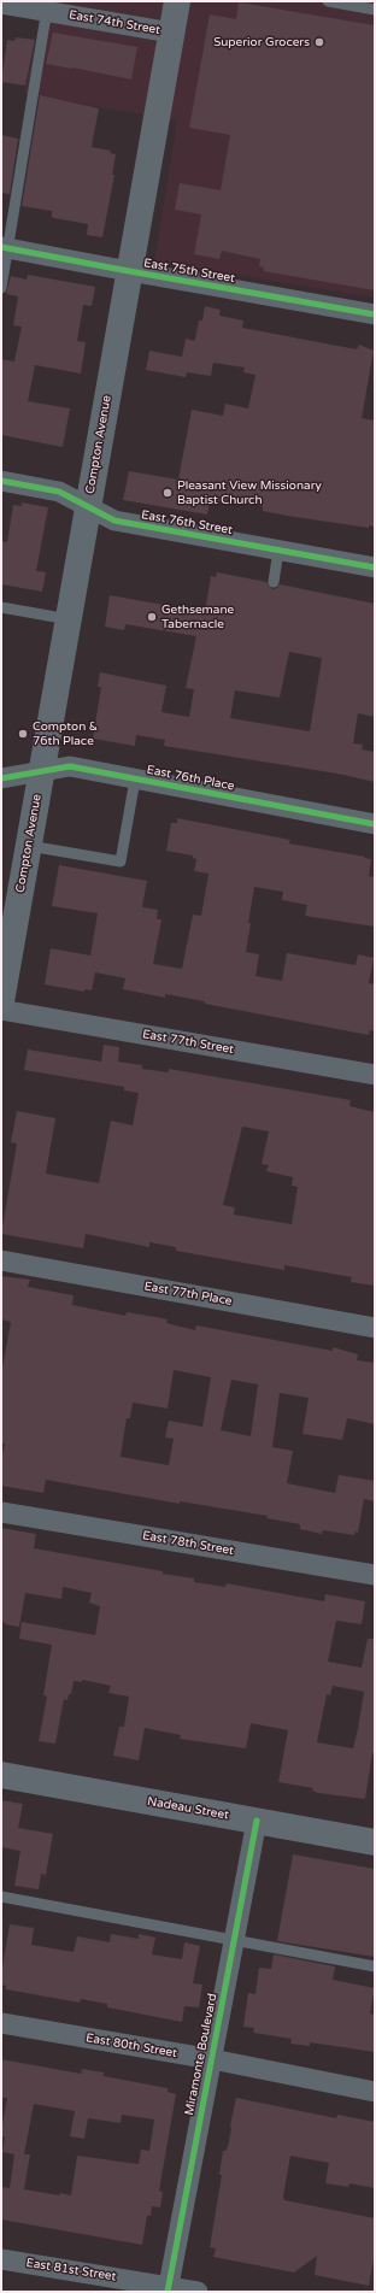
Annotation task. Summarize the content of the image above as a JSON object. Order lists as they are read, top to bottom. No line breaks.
{"streets":{"main road":["Compton Avenue","Nadeau Street"],"street":["East 74th Street","East 75th Street","East 76th Street","East 76th Place","East 77th Street","East 77th Place","East 78th Street","East 80th Street","Miramonte Boulevard","East 81st Street"]},"crossings":[["East 74th Street","Compton Avenue"],["East 75th Street","Compton Avenue"],["Compton Avenue","East 76th Street"],["Compton Avenue","East 76th Place"],["Nadeau Street","Miramonte Boulevard"],["East 80th Street","Miramonte Boulevard"],["Miramonte Boulevard","East 81st Street"]],"places":["Superior Grocers","Pleasant View Missionary Baptist Church","Gethsemane Tabernacle","Compton & 76th Place"]}
